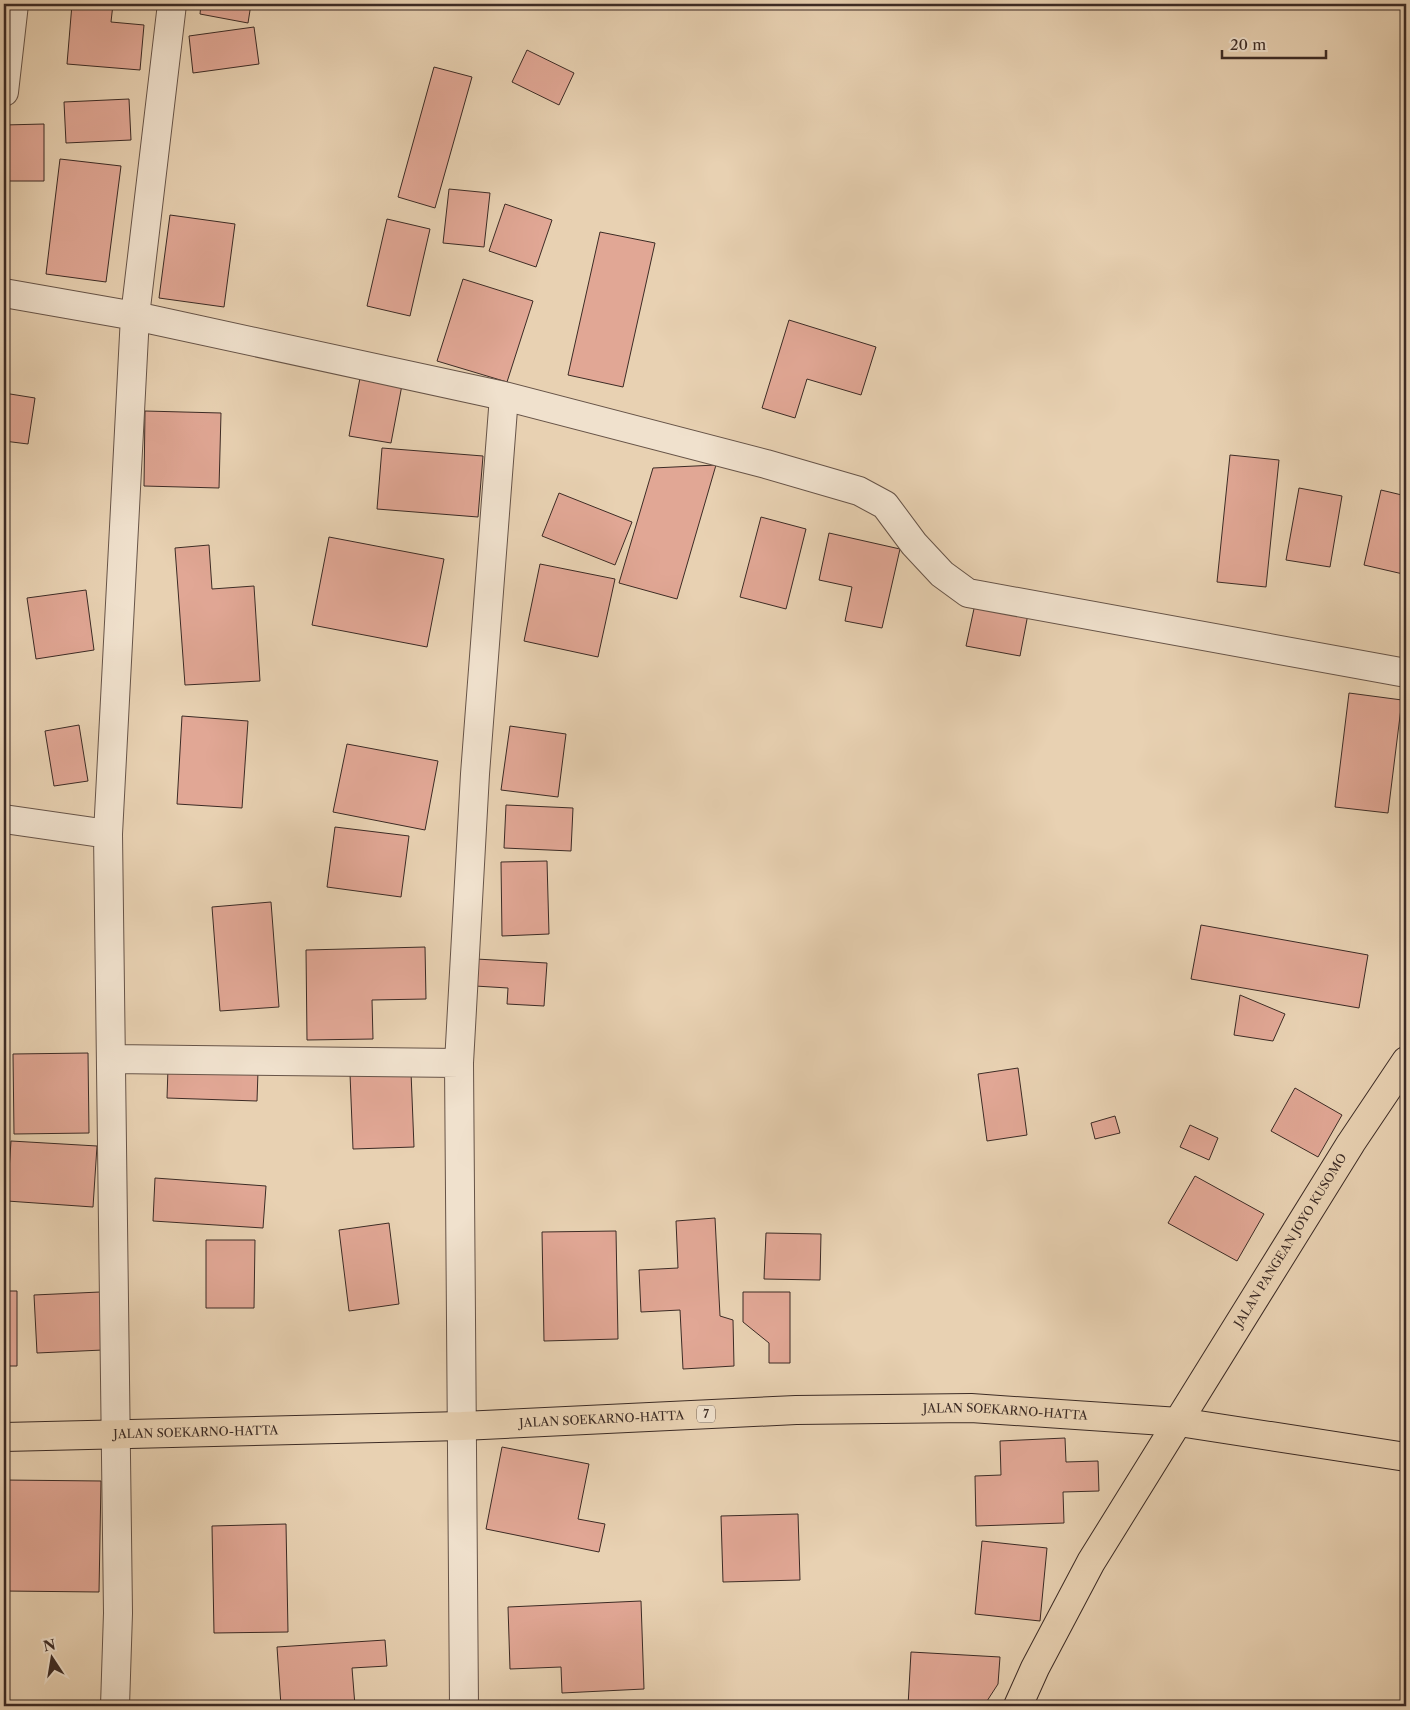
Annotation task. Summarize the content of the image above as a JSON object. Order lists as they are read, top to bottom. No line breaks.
{"streets":{"main road":["JALAN PANGEAN JOYO KUSOMO","JALAN SOEKARNO-HATTA","7"]},"crossings":[["JALAN PANGEAN JOYO KUSOMO","JALAN SOEKARNO-HATTA"]],"scale_bar":"20 m","north":"top"}
